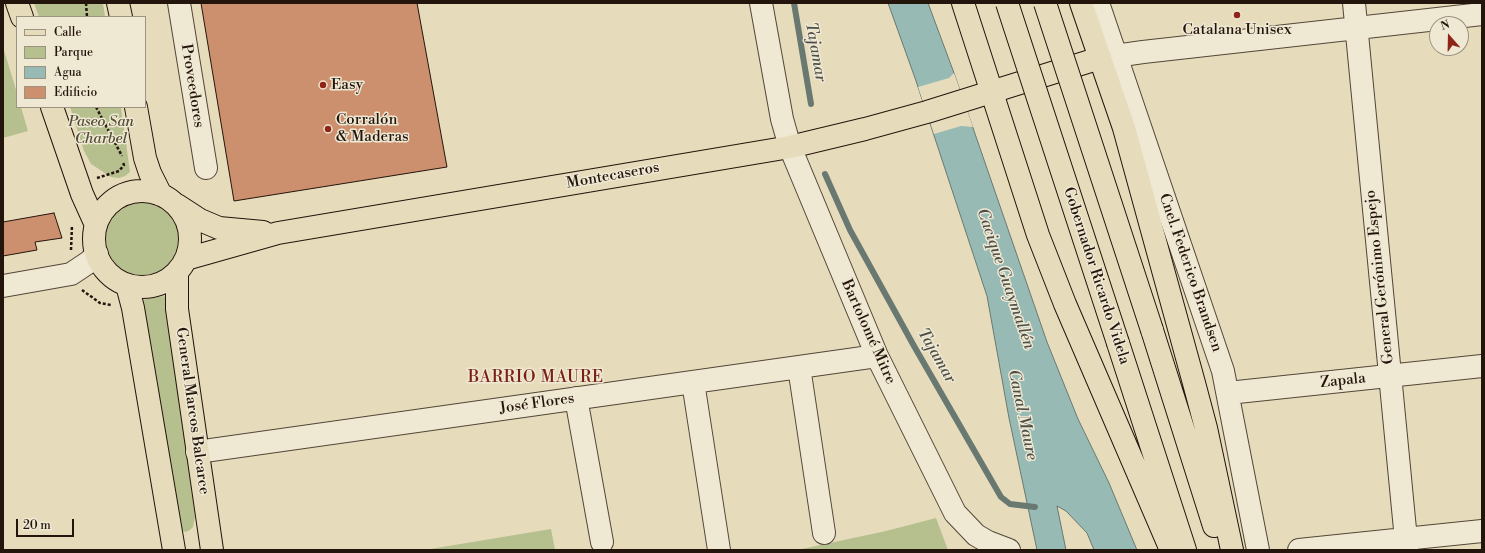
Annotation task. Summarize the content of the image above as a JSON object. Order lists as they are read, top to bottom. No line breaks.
{"streets":{"main road":["Montecaseros","Gobernador Ricardo Videla","General Marcos Balcarce"],"street":["Proveedores","Cnel. Federico Brandsen","General Gerónimo Espejo","Bartolomé Mitre","Zapala","José Flores"]},"crossings":[["Montecaseros","Cnel. Federico Brandsen"],["Montecaseros","Bartolomé Mitre"],["Montecaseros","General Marcos Balcarce"],["Cnel. Federico Brandsen","Zapala"],["General Gerónimo Espejo","Zapala"],["Bartolomé Mitre","José Flores"],["José Flores","General Marcos Balcarce"]],"districts":["BARRIO MAURE"],"water":["Tajamar","Cacique Guaymallén","Canal Maure"],"parks":["Paseo San Charbel"],"places":["Catalana Unisex","Easy","Corralón & Maderas"],"legend":["Calle","Parque","Agua","Edificio"],"scale_bar":"20 m","north":"top"}
